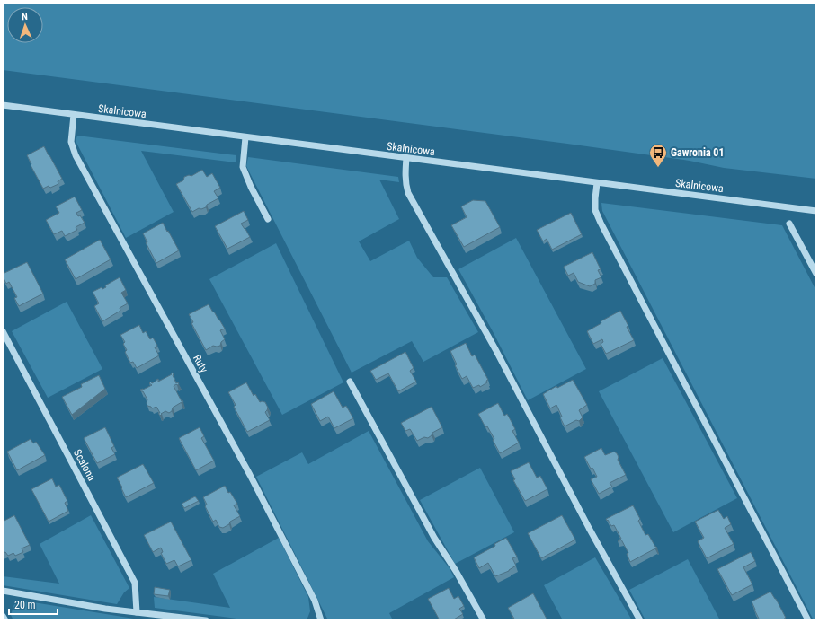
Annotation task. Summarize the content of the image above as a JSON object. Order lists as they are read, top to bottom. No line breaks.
{"streets":{"street":["Skalnicowa","Ruty","Scalona"]},"crossings":[["Skalnicowa","Ruty"]],"places":{"bus stop":["Gawronia 01"]},"scale_bar":"20 m","north":"top"}
